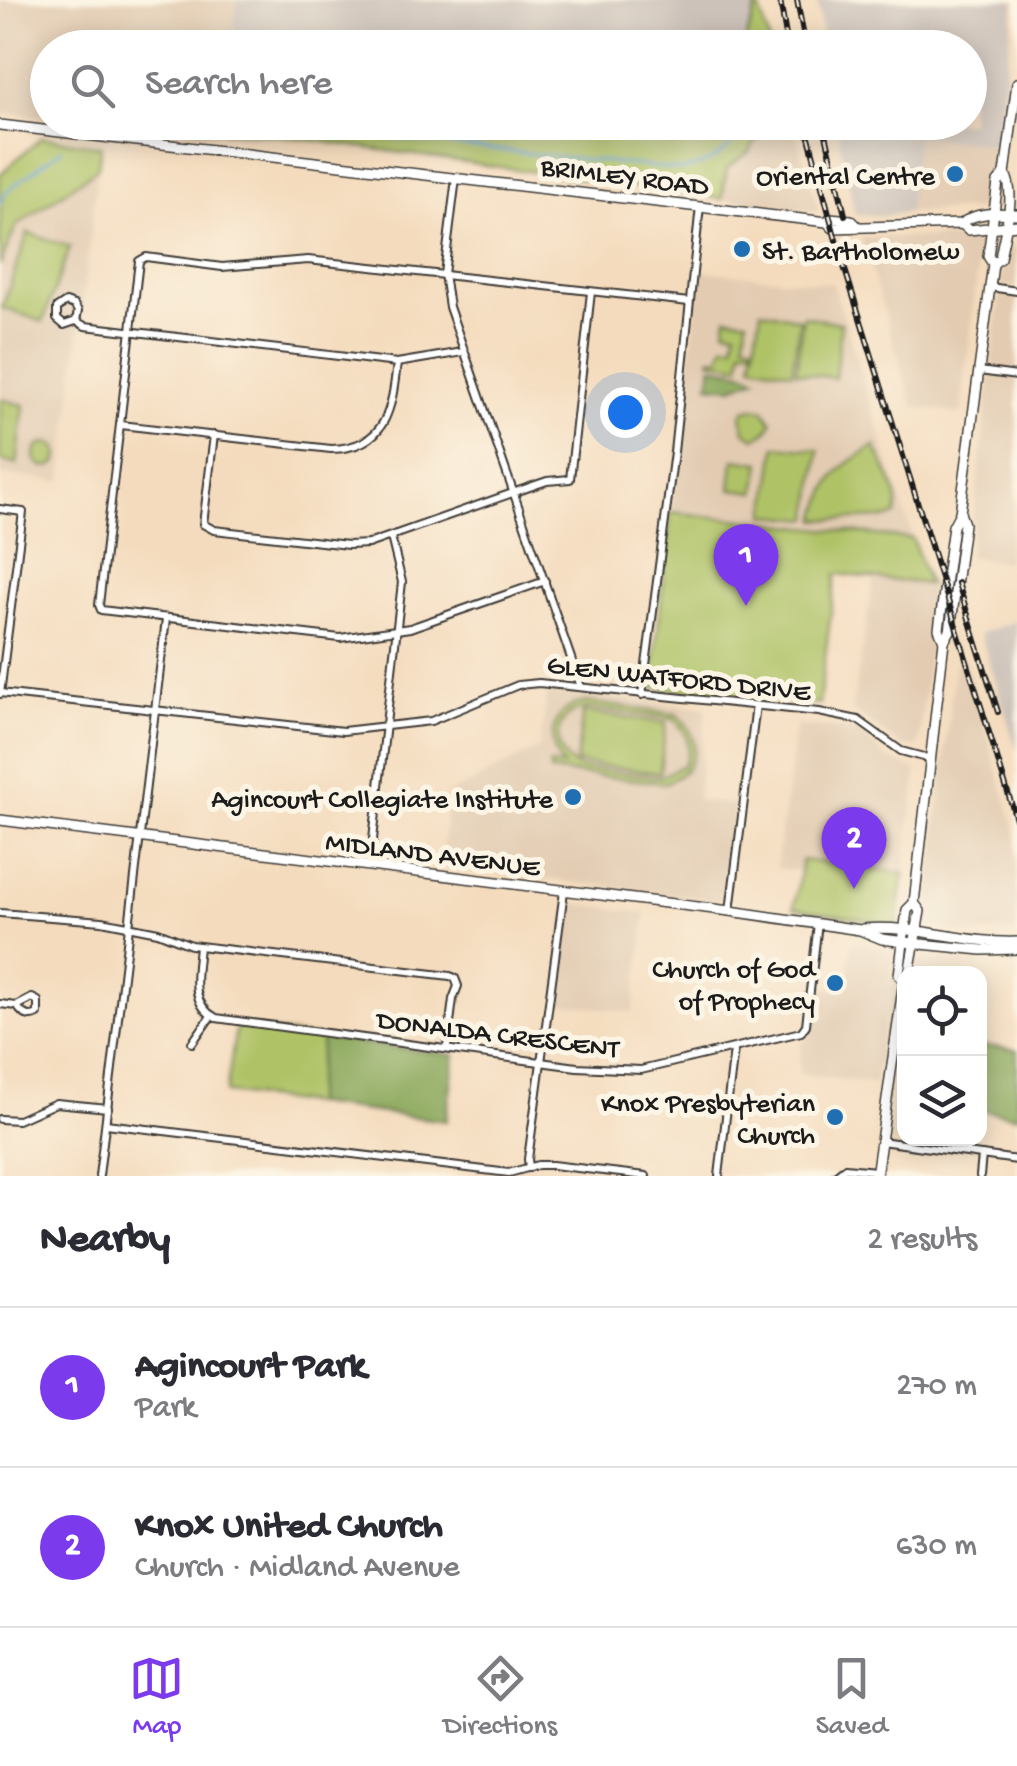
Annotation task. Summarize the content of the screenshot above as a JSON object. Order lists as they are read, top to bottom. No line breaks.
{"streets":{"main road":["BRIMLEY ROAD","MIDLAND AVENUE"],"street":["GLEN WATFORD DRIVE","DONALDA CRESCENT"]},"crossings":[["MIDLAND AVENUE","DONALDA CRESCENT"]],"places":["Oriental Centre","St. Bartholomew","Agincourt Collegiate Institute","Church of God of Prophecy","Knox Presbyterian Church"],"page":{"search":"Search here","pins":["1","2"],"heading":["Nearby","2 results"],"list":[{"mark":"1","name":"Agincourt Park","note":"Park","value":"270 m"},{"mark":"2","name":"Knox United Church","note":"Church · Midland Avenue","value":"630 m"}],"nav":["Map","Directions","Saved"]}}
